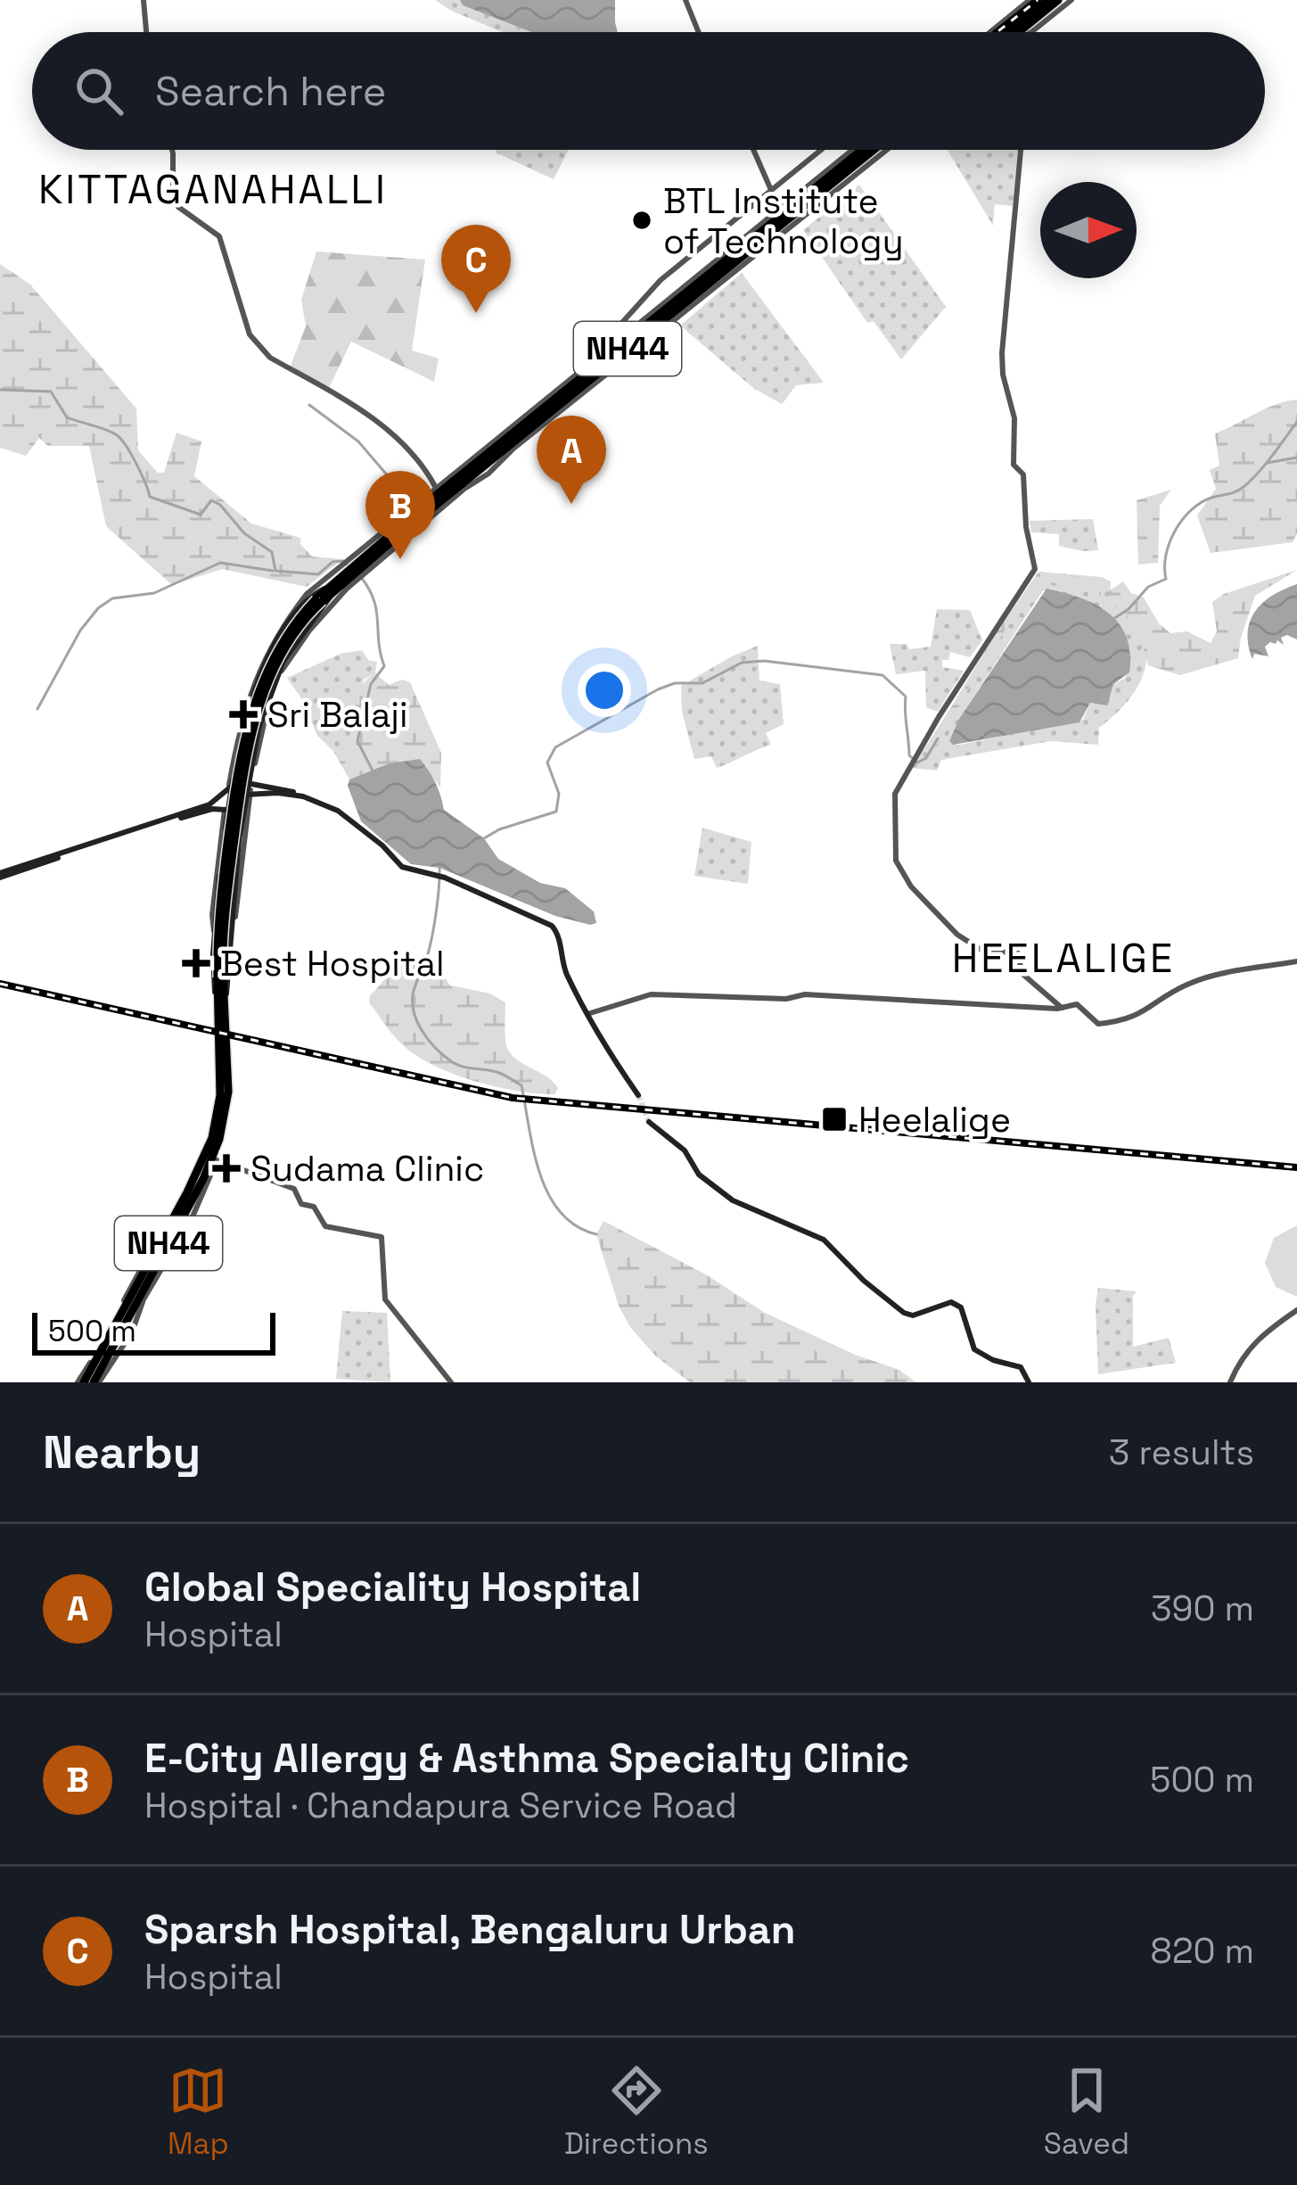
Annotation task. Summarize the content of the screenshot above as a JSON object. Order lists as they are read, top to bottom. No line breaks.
{"streets":{"highway":["NH44"]},"districts":["KITTAGANAHALLI","HEELALIGE"],"places":{"other":["BTL Institute of Technology"],"health":["Sri Balaji","Best Hospital","Sudama Clinic"],"transit":["Heelalige"]},"scale_bar":"500 m","north":"right","page":{"search":"Search here","pins":["C","A","B"],"scale":"500 m","heading":["Nearby","3 results"],"list":[{"mark":"A","name":"Global Speciality Hospital","note":"Hospital","value":"390 m"},{"mark":"B","name":"E-City Allergy & Asthma Specialty Clinic","note":"Hospital · Chandapura Service Road","value":"500 m"},{"mark":"C","name":"Sparsh Hospital, Bengaluru Urban","note":"Hospital","value":"820 m"}],"nav":["Map","Directions","Saved"]}}
